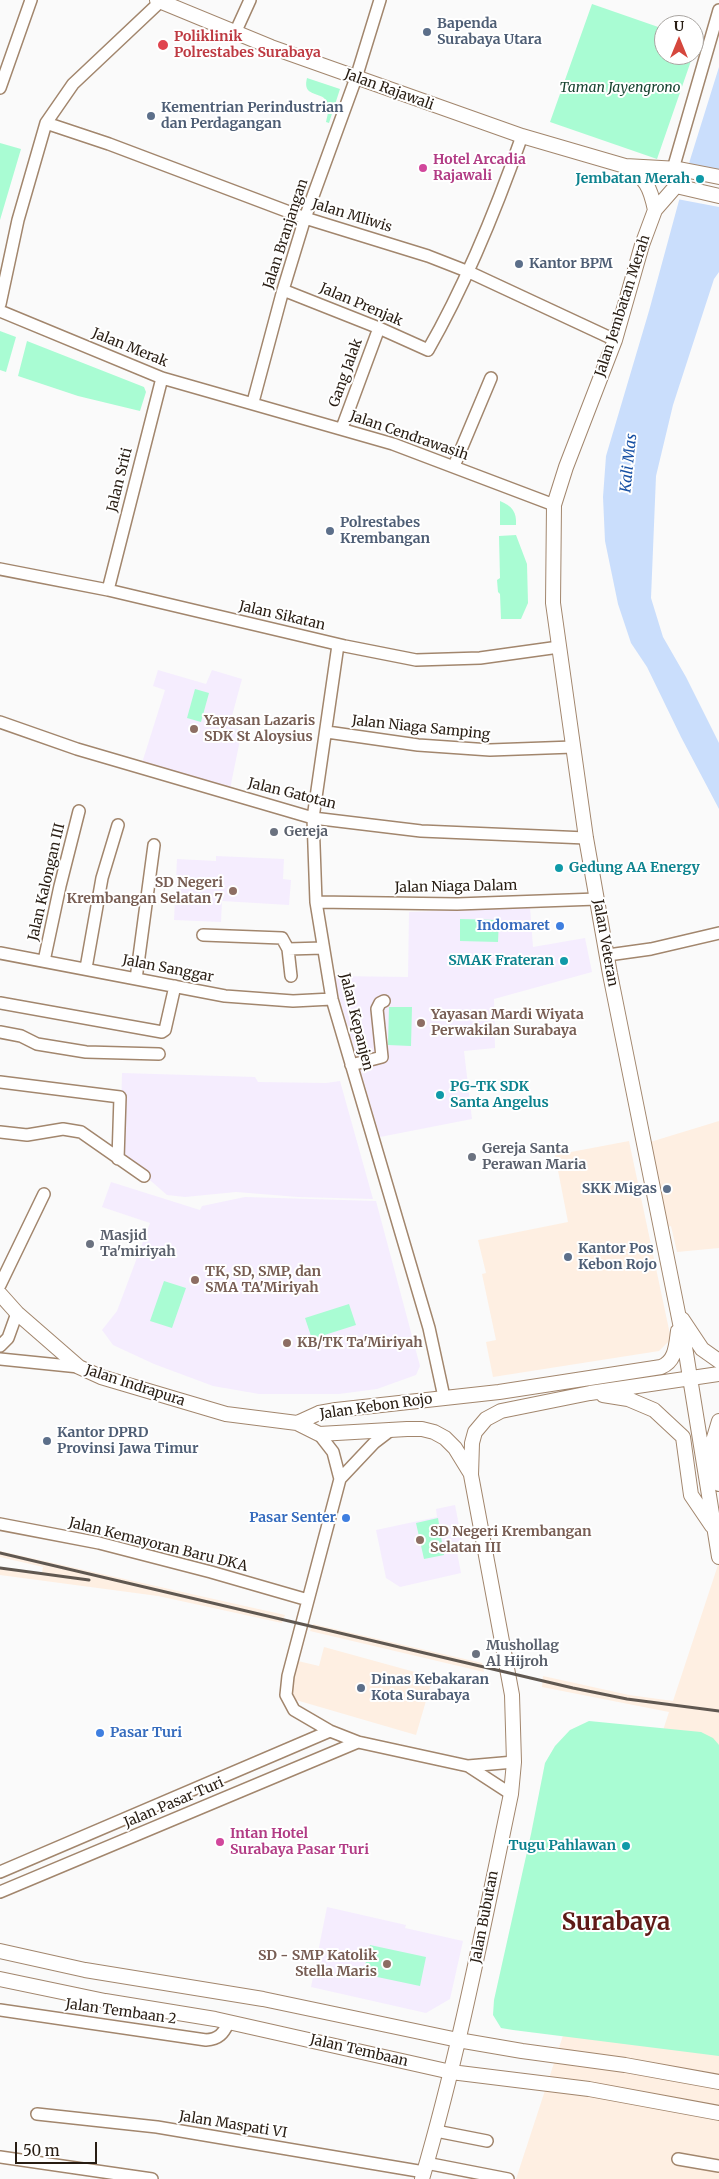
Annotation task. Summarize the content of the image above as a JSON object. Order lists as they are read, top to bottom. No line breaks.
{"streets":{"main road":["Jalan Rajawali","Jalan Jembatan Merah","Jalan Veteran","Jalan Indrapura","Jalan Kebon Rojo","Jalan Bubutan","Jalan Tembaan"],"street":["Jalan Mliwis","Jalan Branjangan","Jalan Prenjak","Jalan Merak","Gang Jalak","Jalan Cendrawasih","Jalan Sriti","Jalan Sikatan","Jalan Niaga Samping","Jalan Gatotan","Jalan Kalongan III","Jalan Niaga Dalam","Jalan Sanggar","Jalan Kepanjen","Jalan Kemayoran Baru DKA","Jalan Pasar Turi","Jalan Tembaan 2","Jalan Maspati VI"]},"crossings":[["Jalan Rajawali","Jalan Branjangan"],["Jalan Rajawali","Jalan Jembatan Merah"],["Jalan Mliwis","Jalan Branjangan"],["Jalan Mliwis","Jalan Prenjak"],["Jalan Mliwis","Jalan Jembatan Merah"],["Jalan Branjangan","Jalan Prenjak"],["Jalan Branjangan","Jalan Merak"],["Jalan Branjangan","Jalan Cendrawasih"],["Jalan Prenjak","Gang Jalak"],["Jalan Jembatan Merah","Jalan Cendrawasih"],["Jalan Jembatan Merah","Jalan Veteran"],["Jalan Merak","Jalan Cendrawasih"],["Jalan Merak","Jalan Sriti"],["Gang Jalak","Jalan Cendrawasih"],["Jalan Cendrawasih","Jalan Veteran"],["Jalan Sriti","Jalan Sikatan"],["Jalan Sikatan","Jalan Veteran"],["Jalan Sikatan","Jalan Kepanjen"],["Jalan Niaga Samping","Jalan Veteran"],["Jalan Niaga Samping","Jalan Kepanjen"],["Jalan Gatotan","Jalan Veteran"],["Jalan Gatotan","Jalan Kepanjen"],["Jalan Kalongan III","Jalan Sanggar"],["Jalan Niaga Dalam","Jalan Veteran"],["Jalan Niaga Dalam","Jalan Kepanjen"],["Jalan Veteran","Jalan Kebon Rojo"],["Jalan Sanggar","Jalan Kepanjen"],["Jalan Kepanjen","Jalan Kebon Rojo"],["Jalan Indrapura","Jalan Kebon Rojo"],["Jalan Kebon Rojo","Jalan Bubutan"],["Jalan Bubutan","Jalan Tembaan"],["Jalan Bubutan","Jalan Maspati VI"],["Jalan Tembaan 2","Jalan Tembaan"]],"districts":["Surabaya"],"water":["Kali Mas"],"parks":["Taman Jayengrono"],"places":["Bapenda Surabaya Utara","Poliklinik Polrestabes Surabaya","Kementrian Perindustrian dan Perdagangan","Hotel Arcadia Rajawali","Jembatan Merah","Kantor BPM","Polrestabes Krembangan","Yayasan Lazaris SDK St Aloysius","Gereja","Gedung AA Energy","SD Negeri Krembangan Selatan 7","Indomaret","SMAK Frateran","Yayasan Mardi Wiyata Perwakilan Surabaya","PG-TK SDK Santa Angelus","Gereja Santa Perawan Maria","SKK Migas","Masjid Ta'miriyah","Kantor Pos Kebon Rojo","TK, SD, SMP, dan SMA TA'Miriyah","KB/TK Ta'Miriyah","Kantor DPRD Provinsi Jawa Timur","Pasar Senter","SD Negeri Krembangan Selatan III","Mushollag Al Hijroh","Dinas Kebakaran Kota Surabaya","Pasar Turi","Intan Hotel Surabaya Pasar Turi","Tugu Pahlawan","SD - SMP Katolik Stella Maris"],"scale_bar":"50 m","north":"top"}
